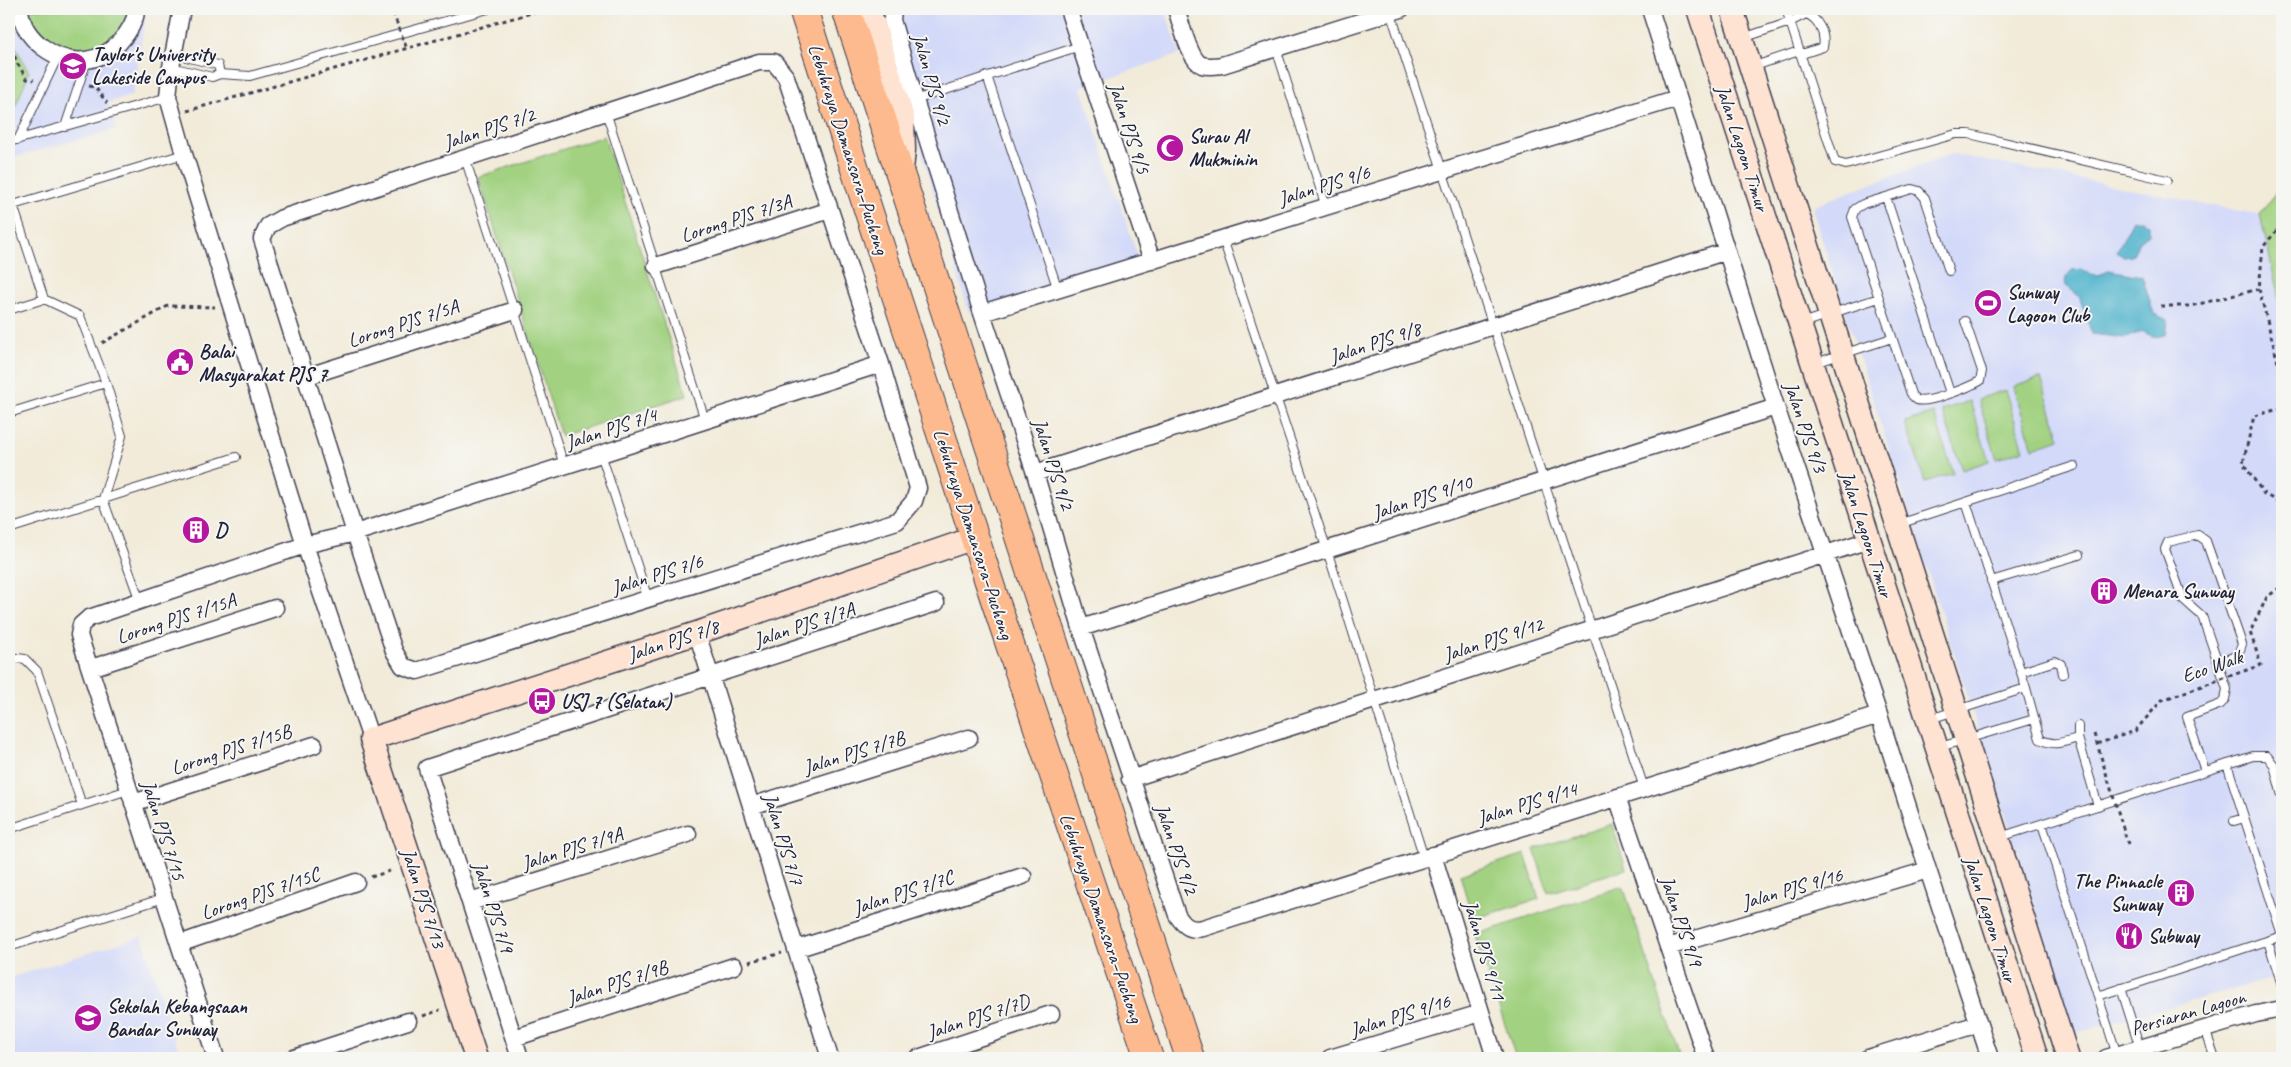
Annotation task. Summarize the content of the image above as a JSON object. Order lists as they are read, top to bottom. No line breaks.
{"streets":{"highway":["Lebuhraya Damansara–Puchong"],"main road":["Jalan Lagoon Timur","Jalan PJS 7/8","Jalan PJS 7/13"],"street":["Jalan PJS 9/2","Jalan PJS 7/2","Jalan PJS 9/5","Jalan PJS 9/6","Lorong PJS 7/3A","Lorong PJS 7/5A","Jalan PJS 9/8","Jalan PJS 9/3","Jalan PJS 7/4","Jalan PJS 9/10","Jalan PJS 7/6","Lorong PJS 7/15A","Jalan PJS 7/7A","Jalan PJS 9/12","Lorong PJS 7/15B","Jalan PJS 7/7B","Jalan PJS 9/14","Jalan PJS 7/15","Jalan PJS 7/7","Jalan PJS 7/9A","Jalan PJS 9/16","Jalan PJS 7/7C","Lorong PJS 7/15C","Jalan PJS 7/9","Jalan PJS 9/9","Jalan PJS 9/11","Jalan PJS 7/9B","Persiaran Lagoon","Jalan PJS 7/7D"],"path":["Eco Walk"]},"crossings":[["Jalan PJS 9/2","Jalan PJS 9/6"],["Jalan PJS 9/2","Jalan PJS 9/8"],["Jalan PJS 9/2","Jalan PJS 9/10"],["Jalan PJS 9/2","Jalan PJS 9/12"],["Jalan PJS 9/2","Jalan PJS 9/14"],["Jalan PJS 7/2","Lorong PJS 7/3A"],["Jalan PJS 7/2","Lorong PJS 7/5A"],["Jalan PJS 7/2","Jalan PJS 7/4"],["Jalan PJS 7/2","Jalan PJS 7/6"],["Jalan PJS 9/5","Jalan PJS 9/6"],["Jalan Lagoon Timur","Jalan PJS 9/12"],["Lebuhraya Damansara–Puchong","Jalan PJS 7/8"],["Jalan PJS 9/6","Jalan PJS 9/3"],["Jalan PJS 9/8","Jalan PJS 9/3"],["Jalan PJS 9/3","Jalan PJS 9/10"],["Jalan PJS 9/3","Jalan PJS 9/12"],["Jalan PJS 9/3","Jalan PJS 9/14"],["Jalan PJS 9/3","Jalan PJS 9/16"],["Jalan PJS 7/4","Jalan PJS 7/6"],["Lorong PJS 7/15A","Jalan PJS 7/15"],["Jalan PJS 7/7A","Jalan PJS 7/7"],["Jalan PJS 7/7A","Jalan PJS 7/9"],["Jalan PJS 7/8","Jalan PJS 7/7"],["Jalan PJS 7/8","Jalan PJS 7/13"],["Lorong PJS 7/15B","Jalan PJS 7/15"],["Jalan PJS 7/7B","Jalan PJS 7/7"],["Jalan PJS 9/14","Jalan PJS 9/9"],["Jalan PJS 9/14","Jalan PJS 9/11"],["Jalan PJS 7/15","Lorong PJS 7/15C"],["Jalan PJS 7/7","Jalan PJS 7/7C"],["Jalan PJS 7/9A","Jalan PJS 7/9"],["Jalan PJS 9/16","Jalan PJS 9/9"],["Jalan PJS 9/16","Jalan PJS 9/11"],["Jalan PJS 7/9","Jalan PJS 7/9B"]],"places":{"school or university":["Taylor's University Lakeside Campus","Sekolah Kebangsaan Bandar Sunway"],"mosque":["Surau Al Mukminin"],"sports":["Sunway Lagoon Club"],"public building":["Balai Masyarakat PJS 7"],"building":["D","Menara Sunway","The Pinnacle Sunway"],"bus stop":["USJ 7 (Selatan)"],"restaurant":["Subway"]}}
